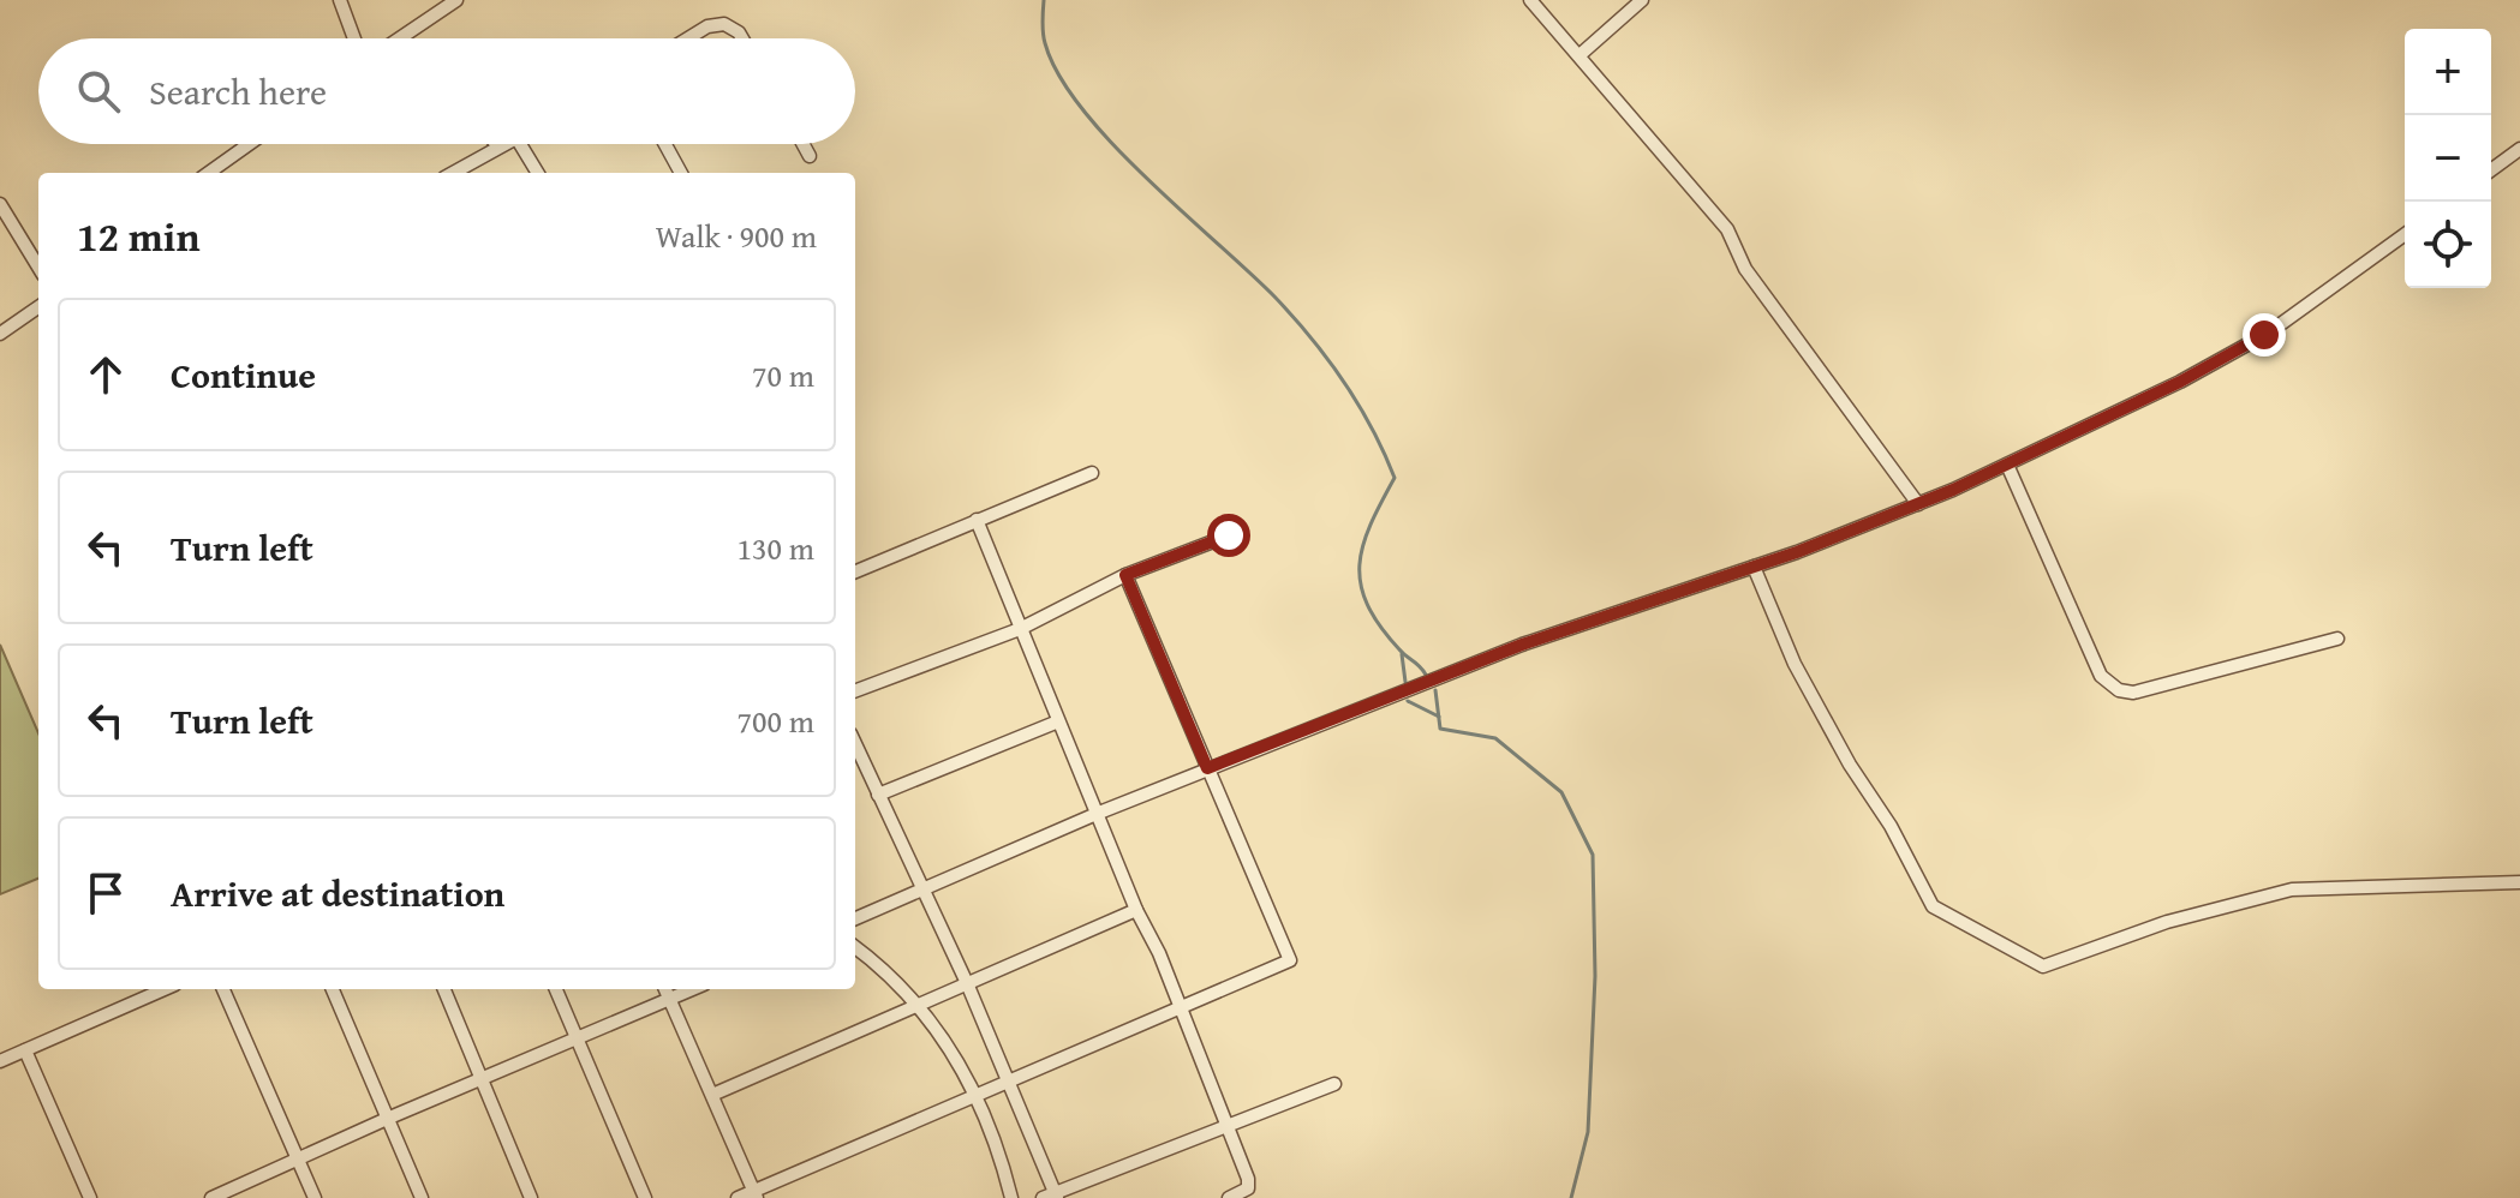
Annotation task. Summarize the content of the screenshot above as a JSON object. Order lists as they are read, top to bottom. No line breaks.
{"page":{"map_buttons":["+","−"],"search":"Search here","heading":["12 min","Walk · 900 m"],"list":[["Continue","70 m"],["Turn left","130 m"],["Turn left","700 m"],"Arrive at destination"]}}
